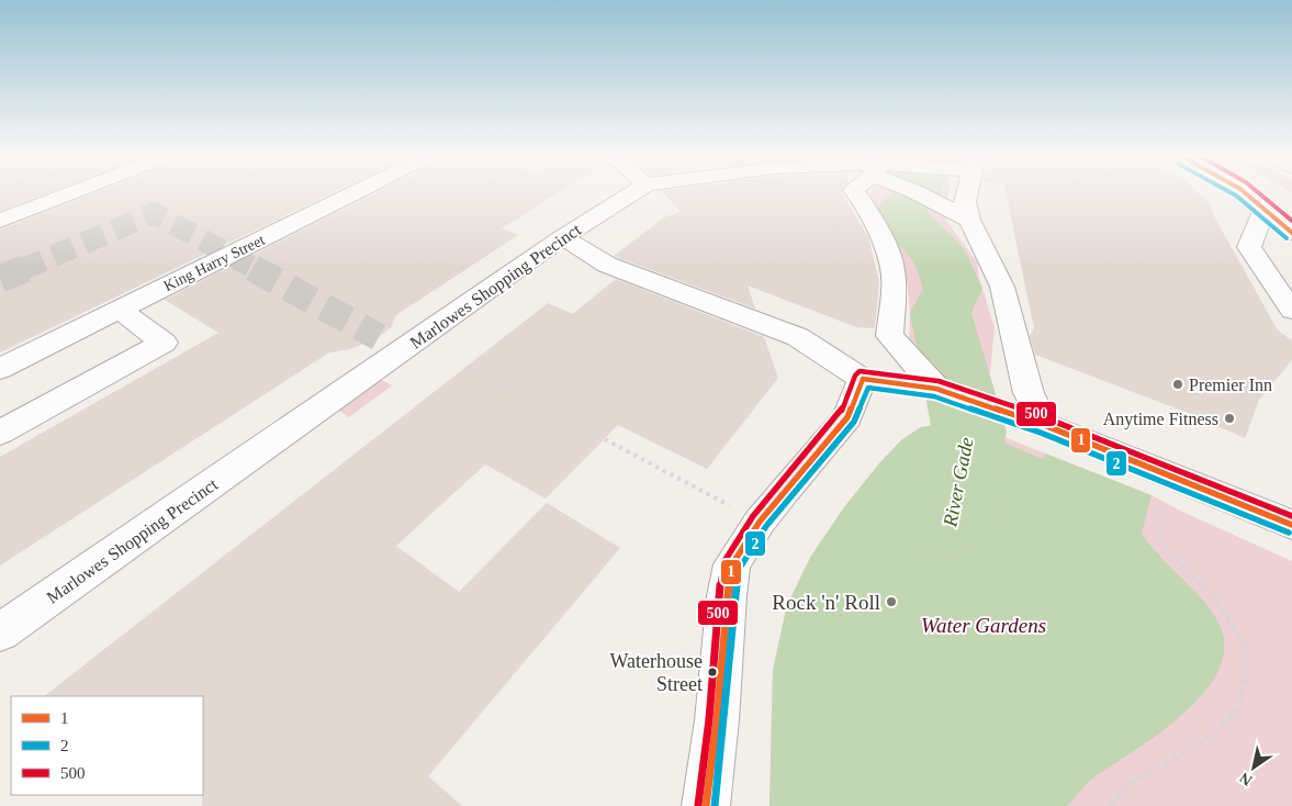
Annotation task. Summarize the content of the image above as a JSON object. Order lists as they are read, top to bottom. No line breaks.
{"streets":{"street":["King Harry Street","Marlowes Shopping Precinct"]},"water":["River Gade"],"parks":["Water Gardens"],"places":["Premier Inn","Anytime Fitness","Rock 'n' Roll","Waterhouse Street"],"lines":["transit line 1","transit line 2","transit line 500"],"legend":["1","2","500"],"north":"bottom left"}
